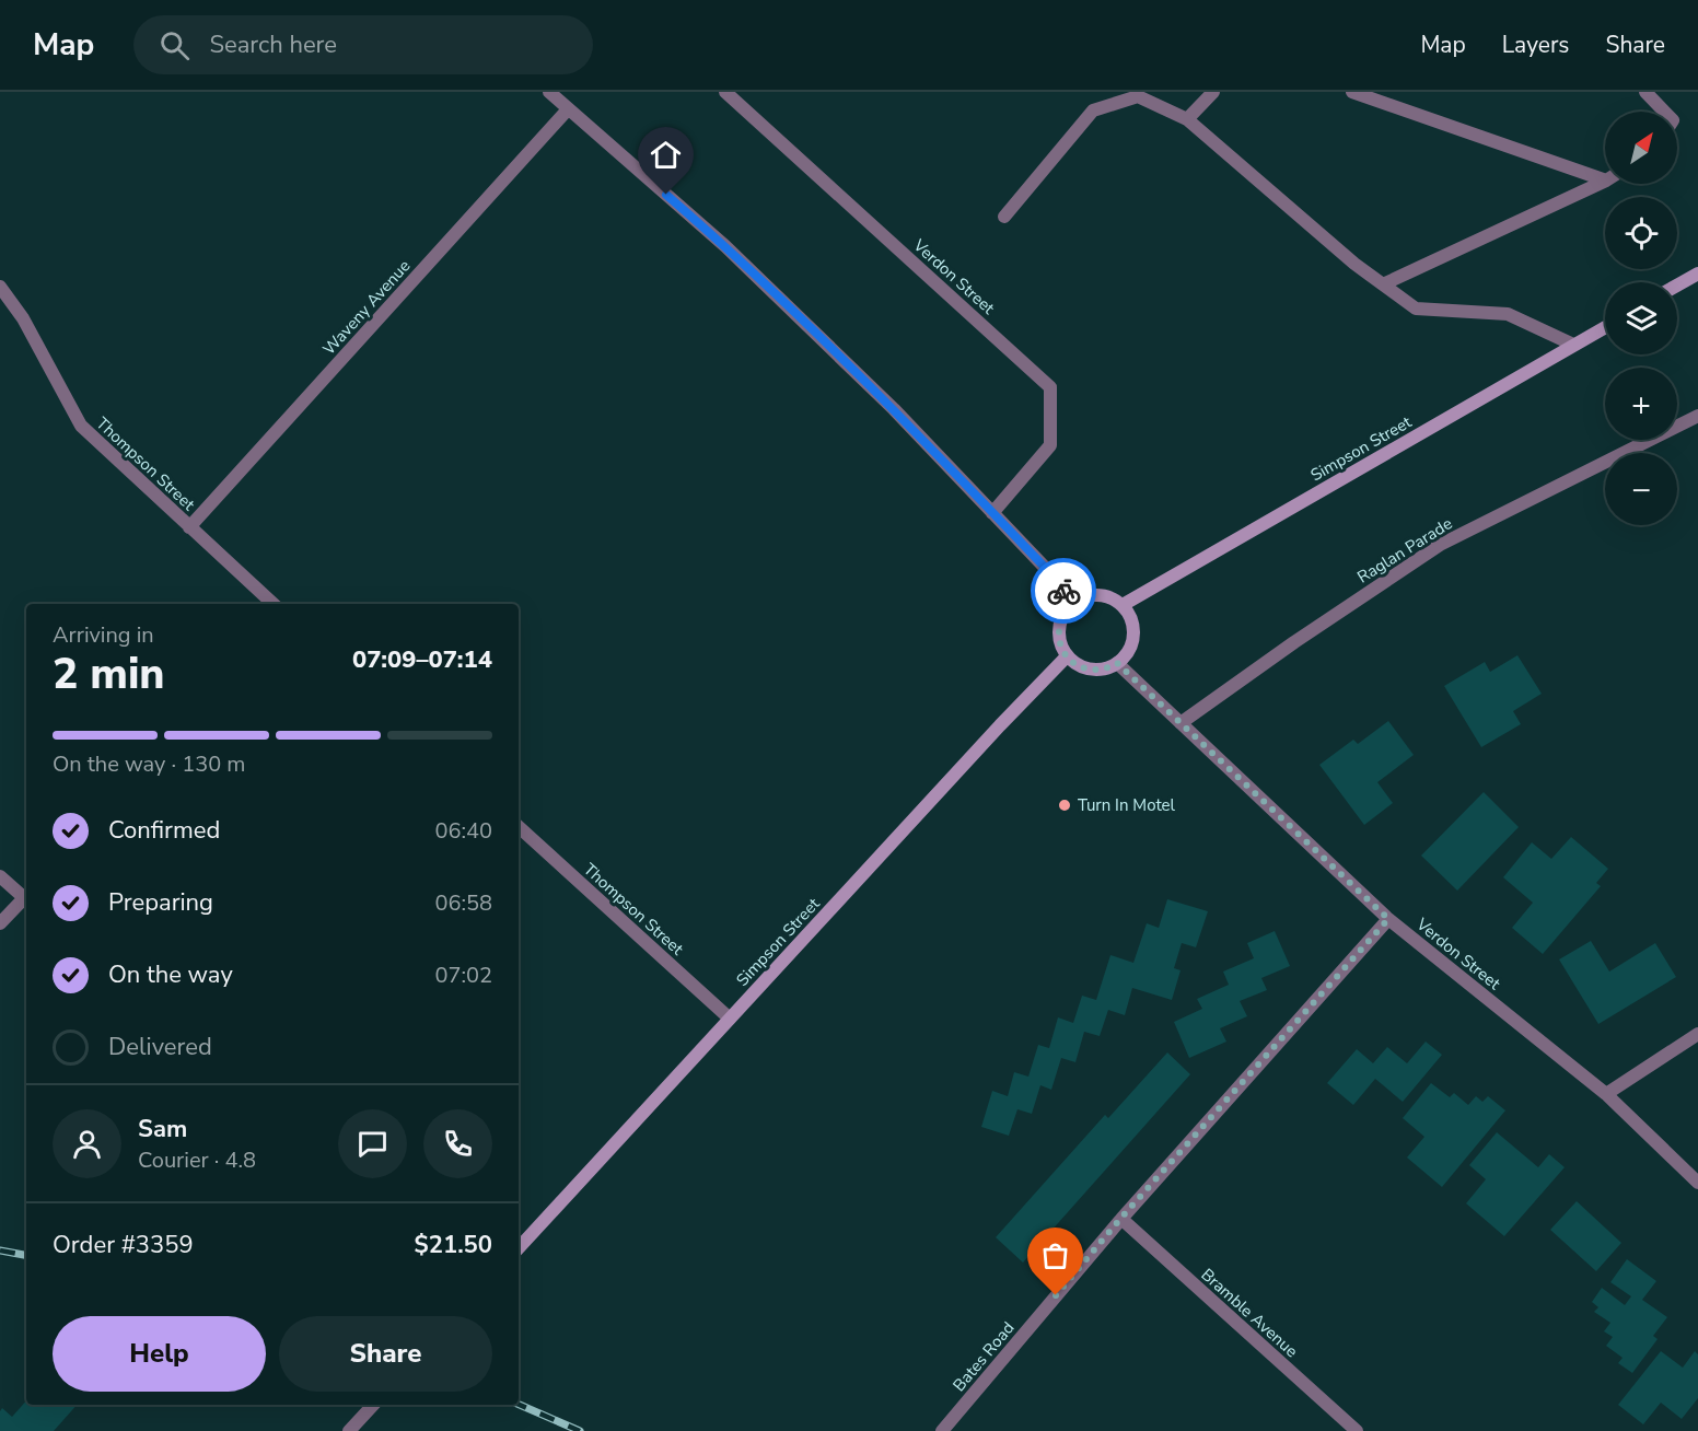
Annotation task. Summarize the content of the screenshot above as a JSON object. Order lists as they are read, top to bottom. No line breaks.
{"streets":{"street":["Verdon Street","Waveny Avenue","Simpson Street","Thompson Street","Raglan Parade","Bramble Avenue","Bates Road"]},"crossings":[["Verdon Street","Simpson Street"],["Verdon Street","Raglan Parade"],["Verdon Street","Bates Road"],["Waveny Avenue","Thompson Street"],["Simpson Street","Thompson Street"],["Bramble Avenue","Bates Road"]],"places":["Turn In Motel"],"north":"top right","page":{"header":"Map","search":"Search here","nav":["Map","Layers","Share"],"map_buttons":["+","−"],"heading":["2 min","Arriving in","07:09–07:14"],"panel":["Sam","Courier · 4.8","Order #3359","$21.50"],"bar":"On the way · 130 m","list":[["Confirmed","06:40"],["Preparing","06:58"],["On the way","07:02"],"Delivered"],"buttons":["Help","Share"]}}
